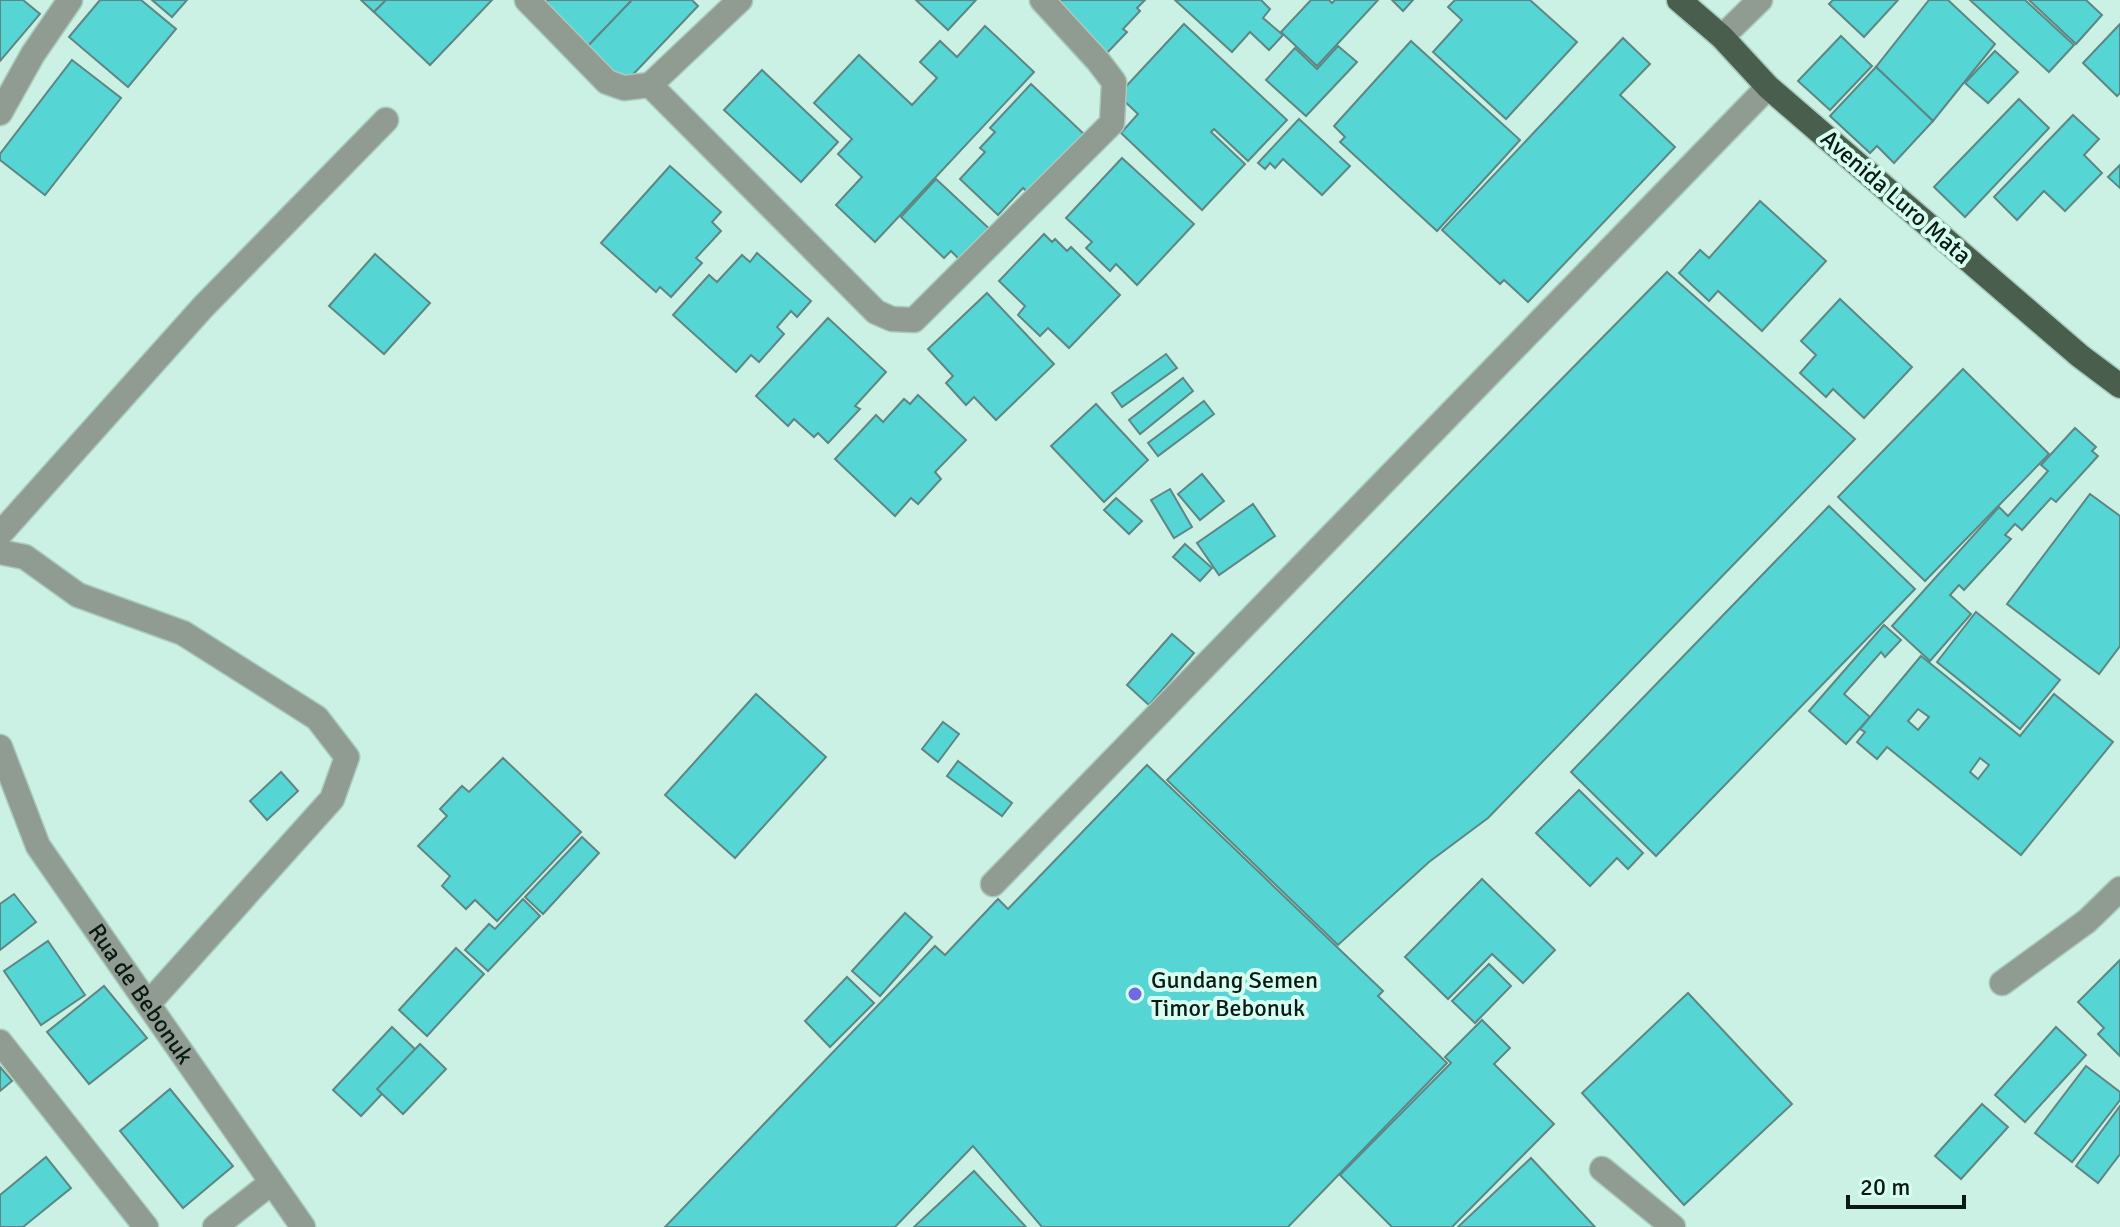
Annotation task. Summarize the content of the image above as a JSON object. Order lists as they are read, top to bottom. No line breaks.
{"streets":{"main road":["Avenida Luro Mata"],"street":["Rua de Bebonuk"]},"places":["Gundang Semen Timor Bebonuk"],"scale_bar":"20 m"}
